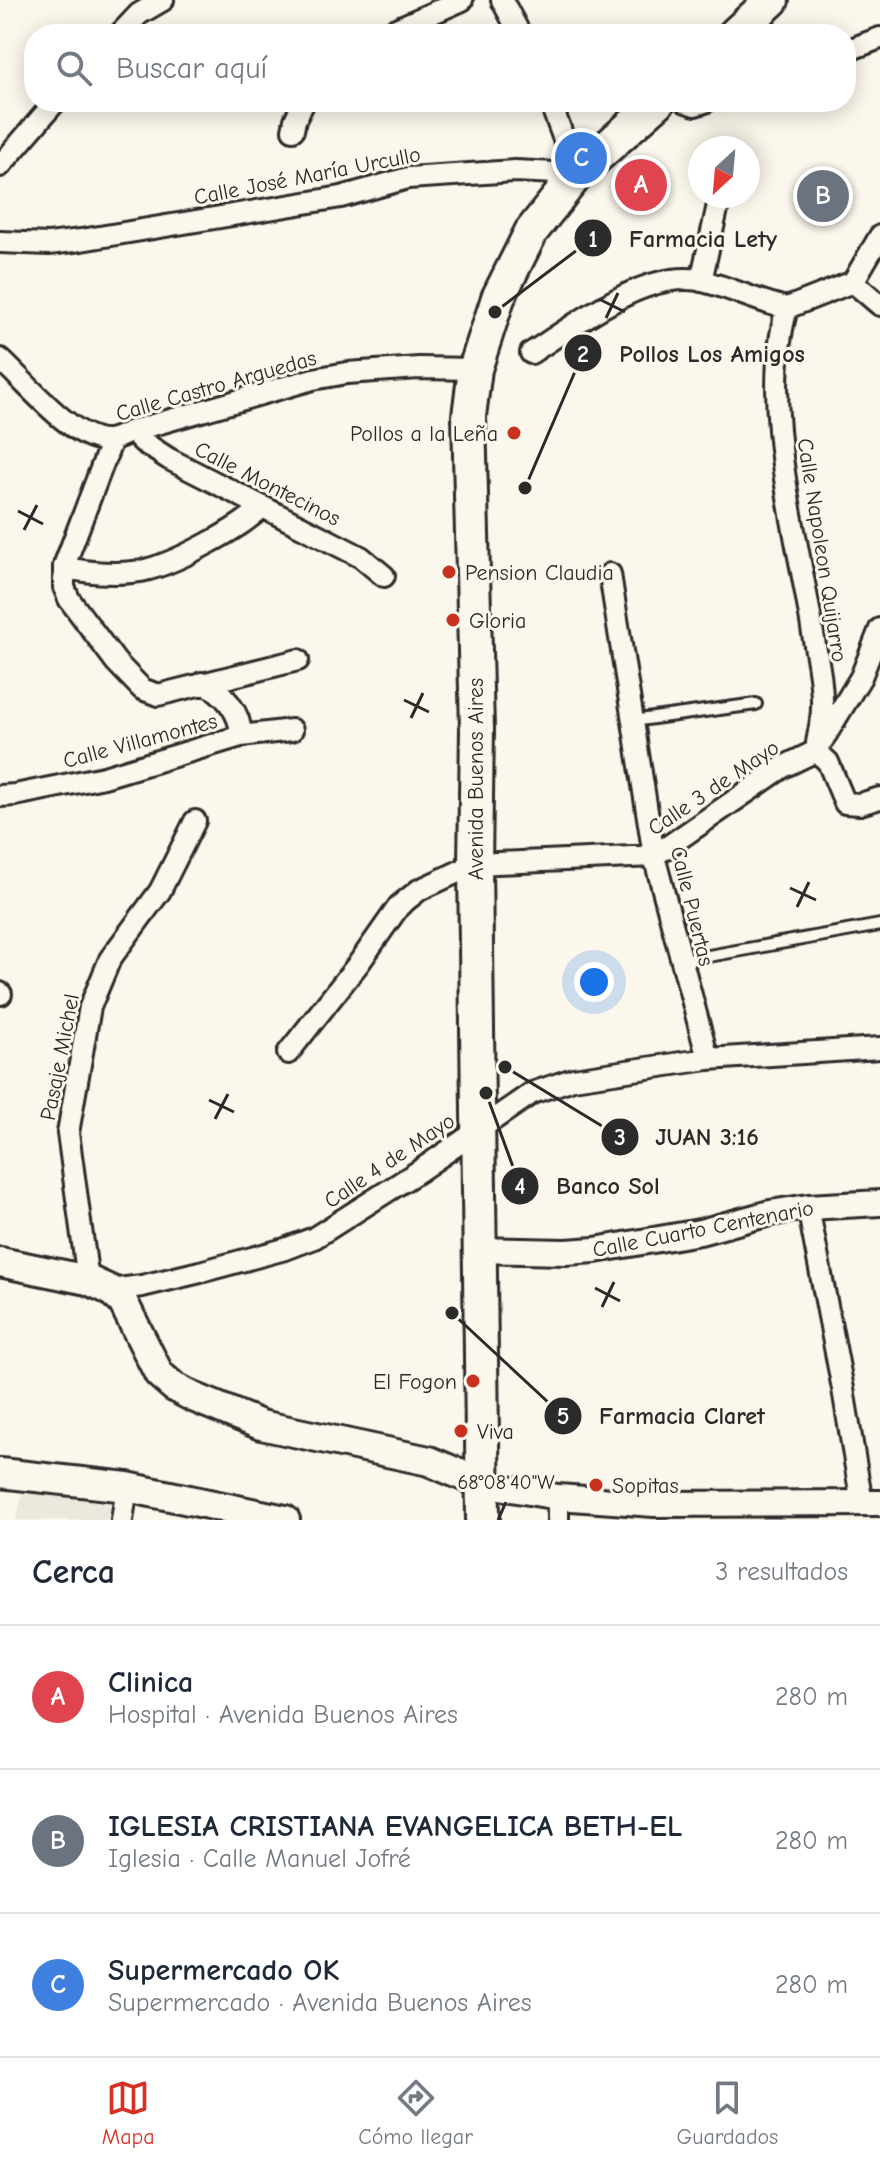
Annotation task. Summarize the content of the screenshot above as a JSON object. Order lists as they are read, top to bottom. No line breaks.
{"streets":{"main road":["Avenida Buenos Aires"],"street":["Calle José María Urcullo","Calle Castro Arguedas","Calle Montecinos","Calle Napoleon Quijarro","Calle Villamontes","Calle 3 de Mayo","Calle Puertas","Pasaje Michel","Calle 4 de Mayo","Calle Cuarto Centenario"]},"crossings":[["Calle José María Urcullo","Avenida Buenos Aires"],["Calle Castro Arguedas","Calle Montecinos"],["Calle Castro Arguedas","Avenida Buenos Aires"],["Calle Napoleon Quijarro","Calle 3 de Mayo"],["Avenida Buenos Aires","Calle 3 de Mayo"],["Avenida Buenos Aires","Calle 4 de Mayo"],["Avenida Buenos Aires","Calle Cuarto Centenario"],["Calle 3 de Mayo","Calle Puertas"],["Calle Puertas","Calle 4 de Mayo"],["Pasaje Michel","Calle 4 de Mayo"]],"places":["Farmacia Lety","Pollos a la Leña","Pollos Los Amigos","Pension Claudia","Gloria","JUAN 3:16","Banco Sol","Farmacia Claret","El Fogon","Viva","Sopitas"],"north":"bottom left","page":{"search":"Buscar aquí","pins":["C","A","B"],"heading":["Cerca","3 resultados"],"list":[{"mark":"A","name":"Clinica","note":"Hospital · Avenida Buenos Aires","value":"280 m"},{"mark":"B","name":"IGLESIA CRISTIANA EVANGELICA BETH-EL","note":"Iglesia · Calle Manuel Jofré","value":"280 m"},{"mark":"C","name":"Supermercado OK","note":"Supermercado · Avenida Buenos Aires","value":"280 m"}],"nav":["Mapa","Cómo llegar","Guardados"]},"coordinates":["68°08'40\"W"]}
